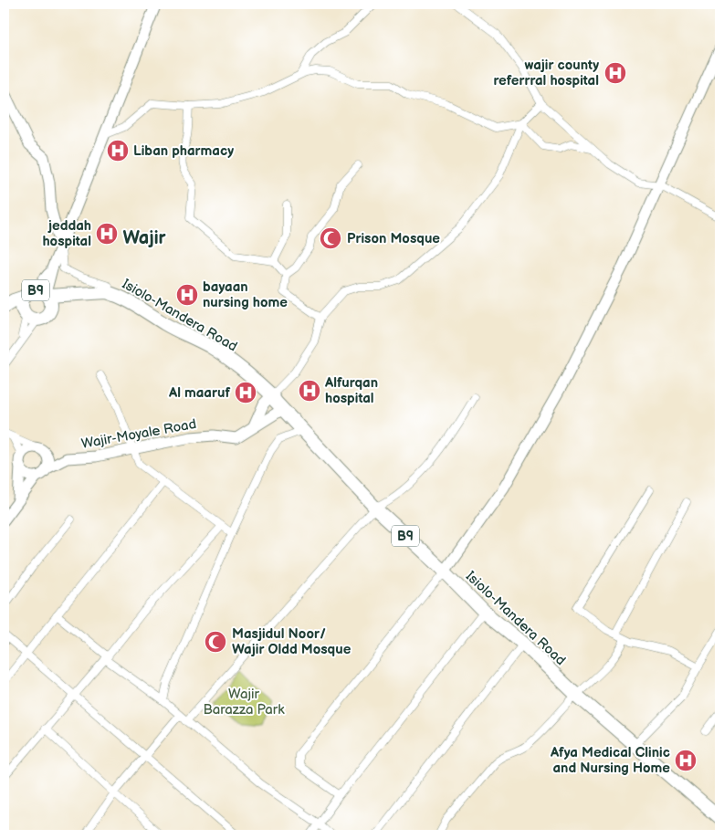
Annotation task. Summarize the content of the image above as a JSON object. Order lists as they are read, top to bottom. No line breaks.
{"streets":{"highway":["B9","Isiolo-Mandera Road"],"street":["Wajir-Moyale Road"]},"crossings":[["B9","Isiolo-Mandera Road"],["Isiolo-Mandera Road","Wajir-Moyale Road"]],"districts":["Wajir"],"parks":["Wajir Barazza Park"],"places":{"hospital":["wajir county referrral hospital","Liban pharmacy","jeddah hospital","bayaan nursing home","Alfurqan hospital","Al maaruf","Afya Medical Clinic and Nursing Home"],"mosque":["Prison Mosque","Masjidul Noor/ Wajir Oldd Mosque"]}}
